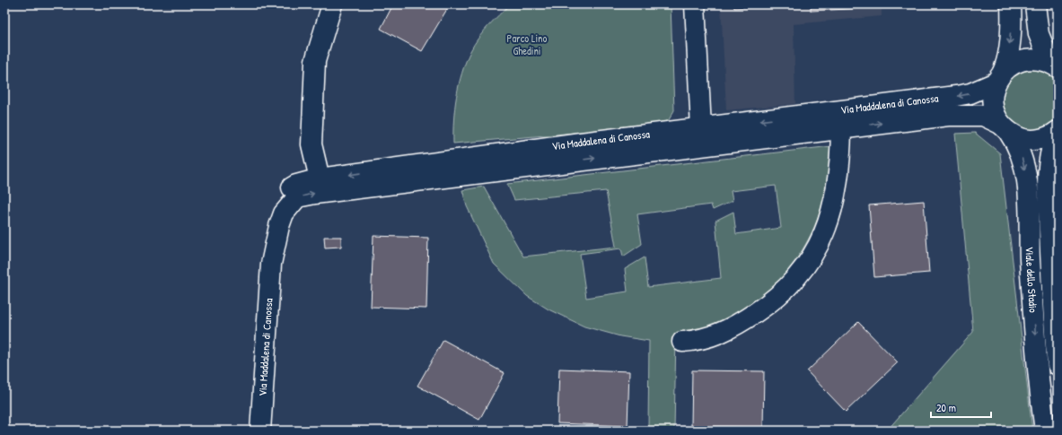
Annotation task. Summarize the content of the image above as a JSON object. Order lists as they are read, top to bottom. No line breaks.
{"streets":{"street":["Via Maddalena di Canossa","Viale dello Stadio"]},"crossings":[["Via Maddalena di Canossa","Viale dello Stadio"]],"parks":["Parco Lino Ghedini"],"scale_bar":"20 m"}
